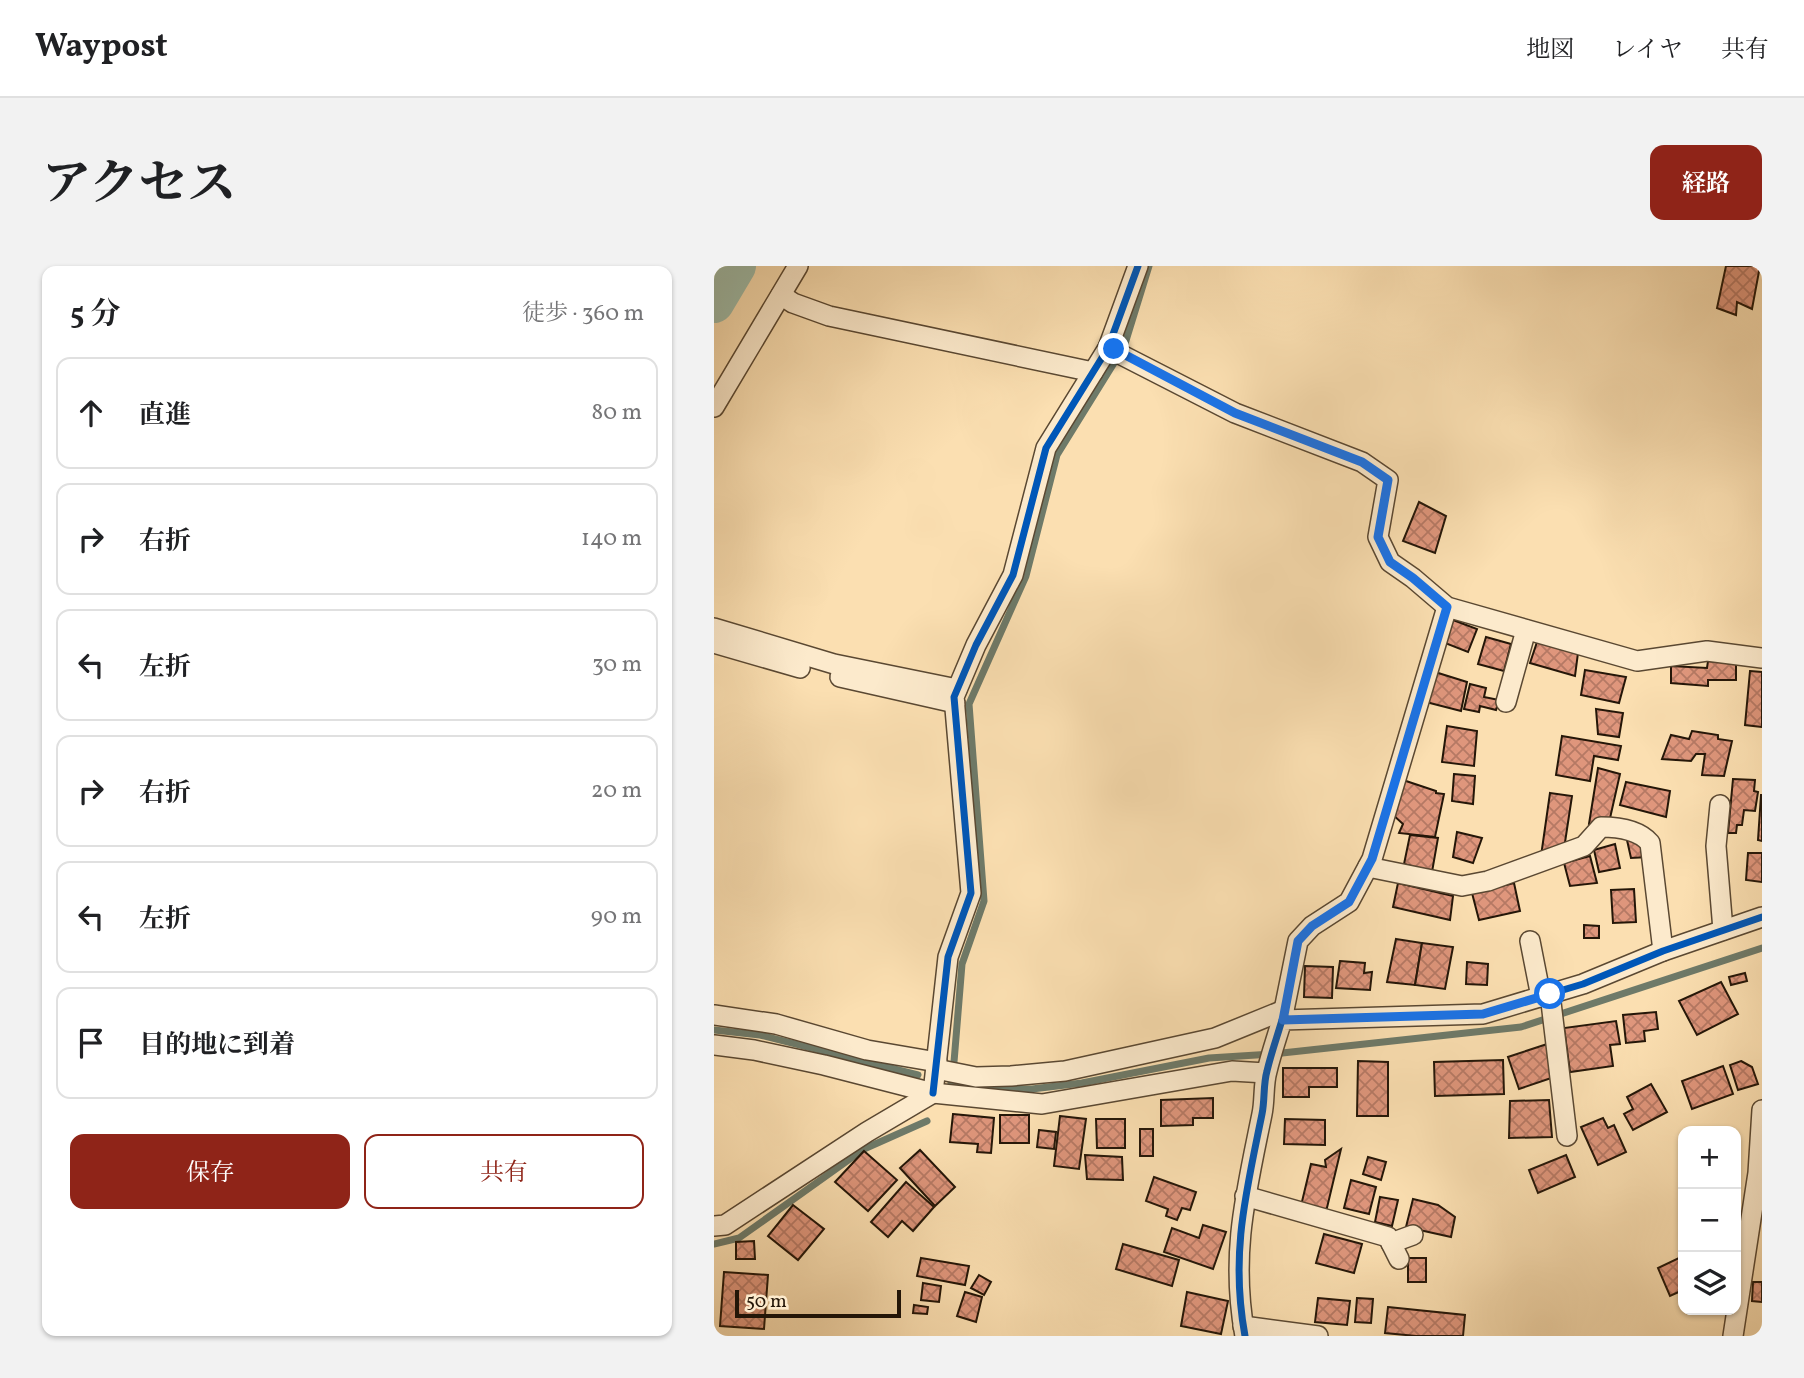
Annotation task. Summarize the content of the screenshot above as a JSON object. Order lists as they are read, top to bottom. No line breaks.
{"scale_bar":"50 m","page":{"header":"Waypost","nav":["地図","レイヤ","共有"],"title":"アクセス","buttons":["経路",["保存","共有"]],"heading":["5 分","徒歩 · 360 m"],"list":[["直進","80 m"],["右折","140 m"],["左折","30 m"],["右折","20 m"],["左折","90 m"],"目的地に到着"],"map_buttons":["+","−"],"scale":"50 m"}}
